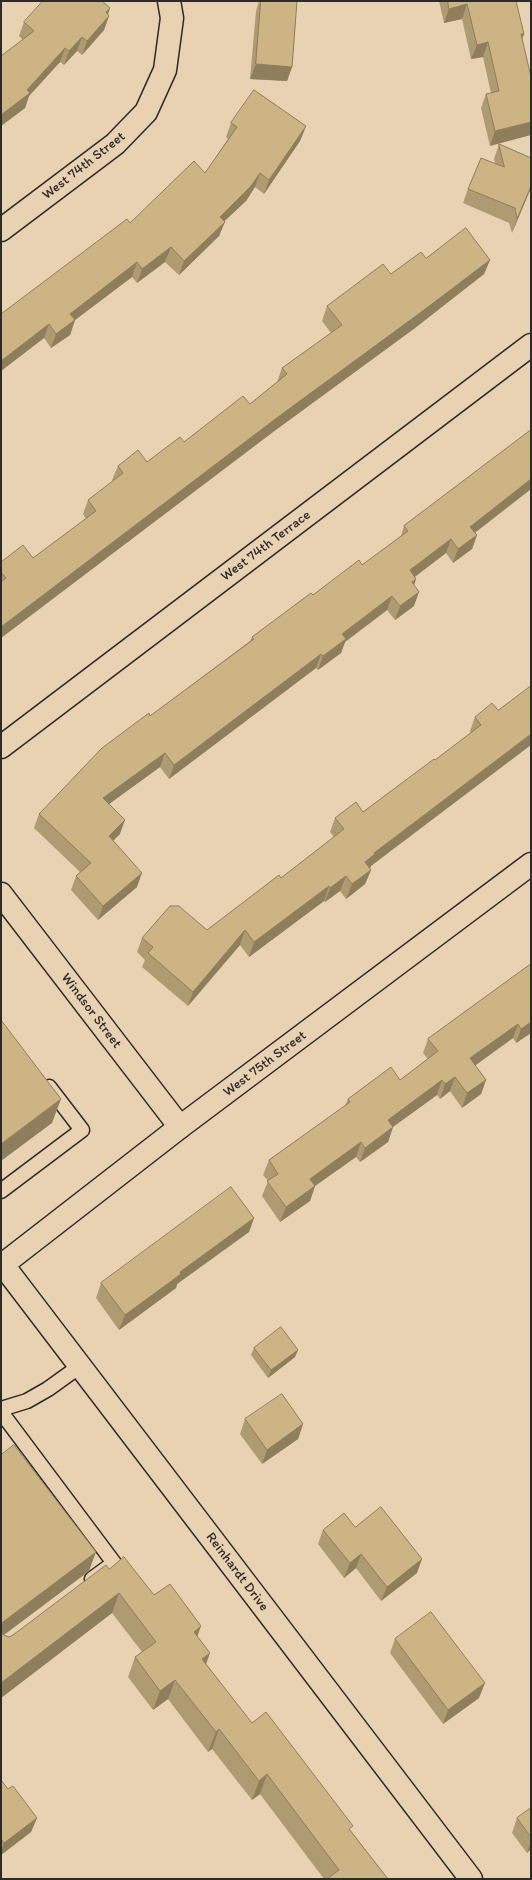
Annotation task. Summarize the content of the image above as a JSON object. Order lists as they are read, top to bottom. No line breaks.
{"streets":{"street":["West 74th Street","West 74th Terrace","Windsor Street","West 75th Street","Reinhardt Drive"]},"crossings":[["Windsor Street","West 75th Street"],["West 75th Street","Reinhardt Drive"]]}
